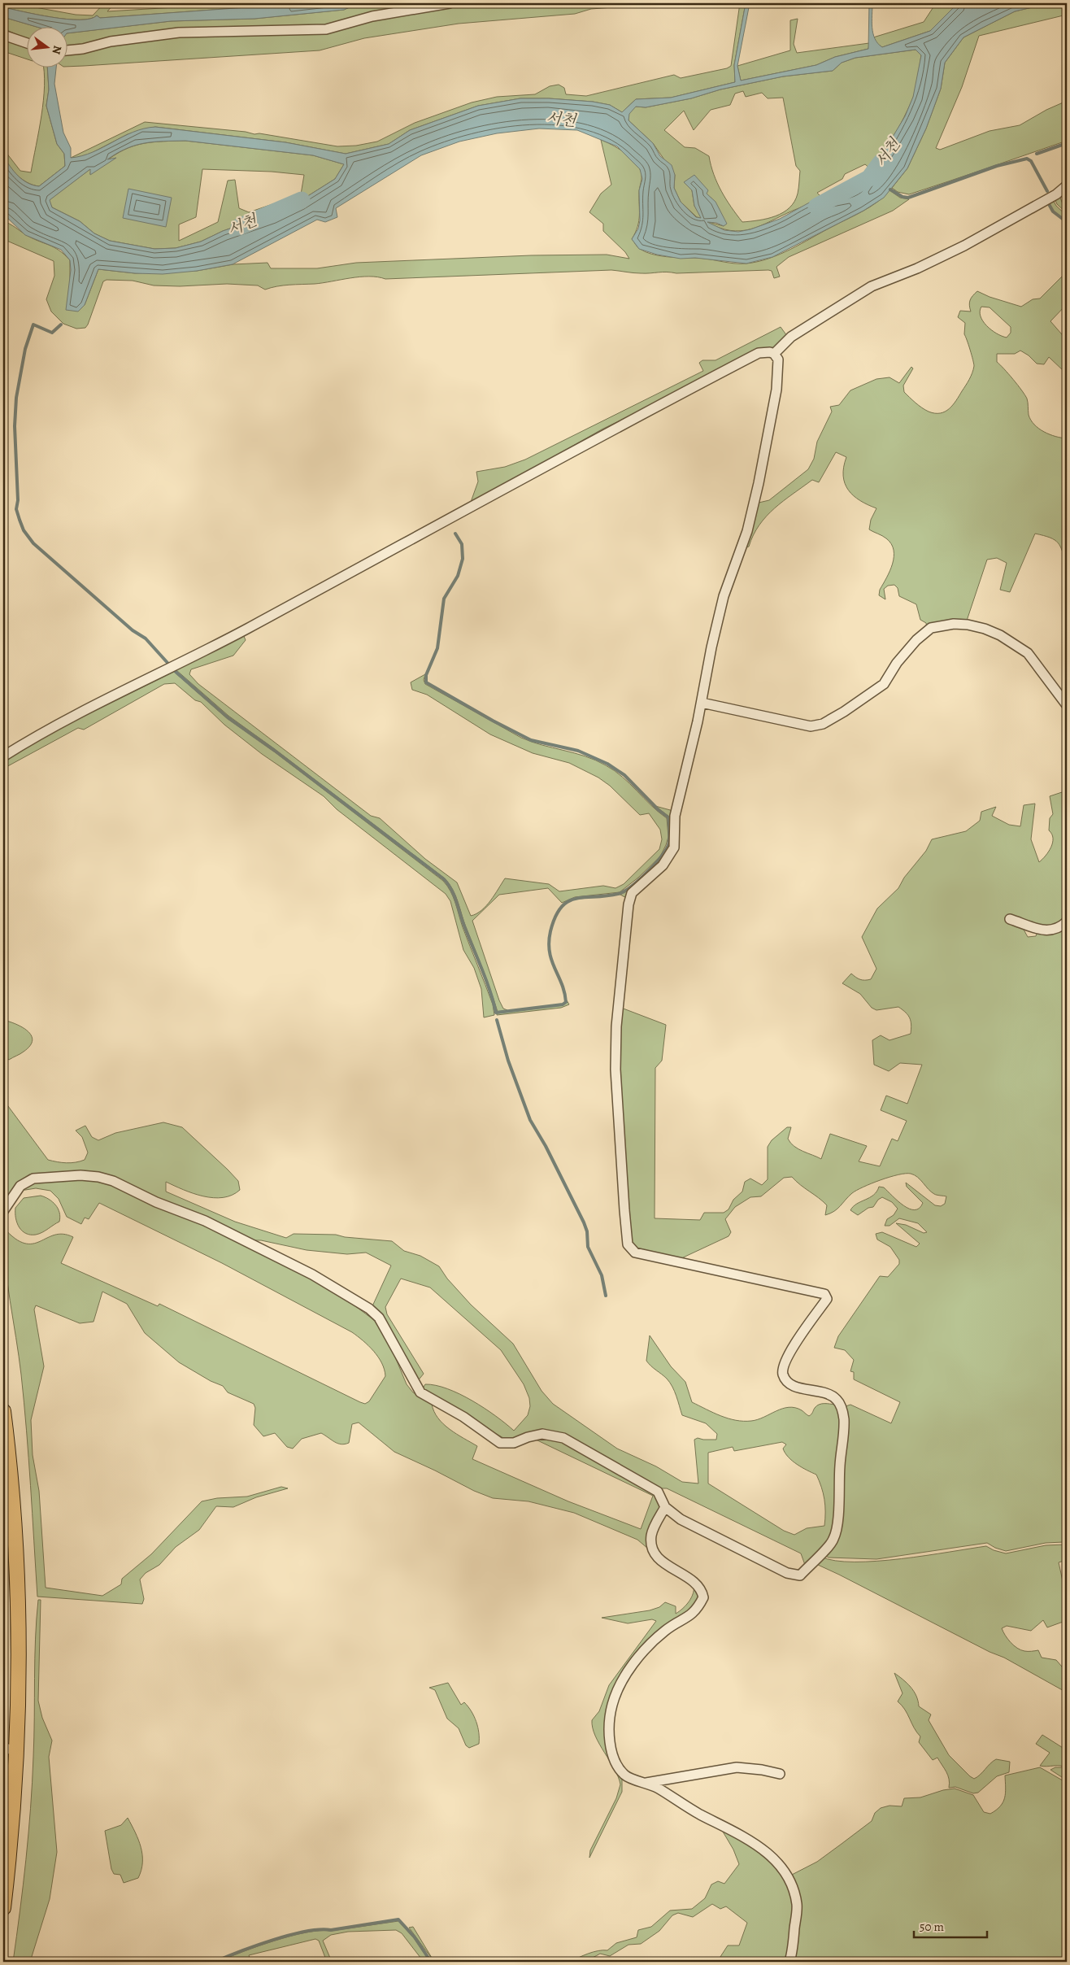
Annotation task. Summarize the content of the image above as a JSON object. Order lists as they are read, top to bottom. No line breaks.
{"water":["서천"],"scale_bar":"50 m","north":"right"}
